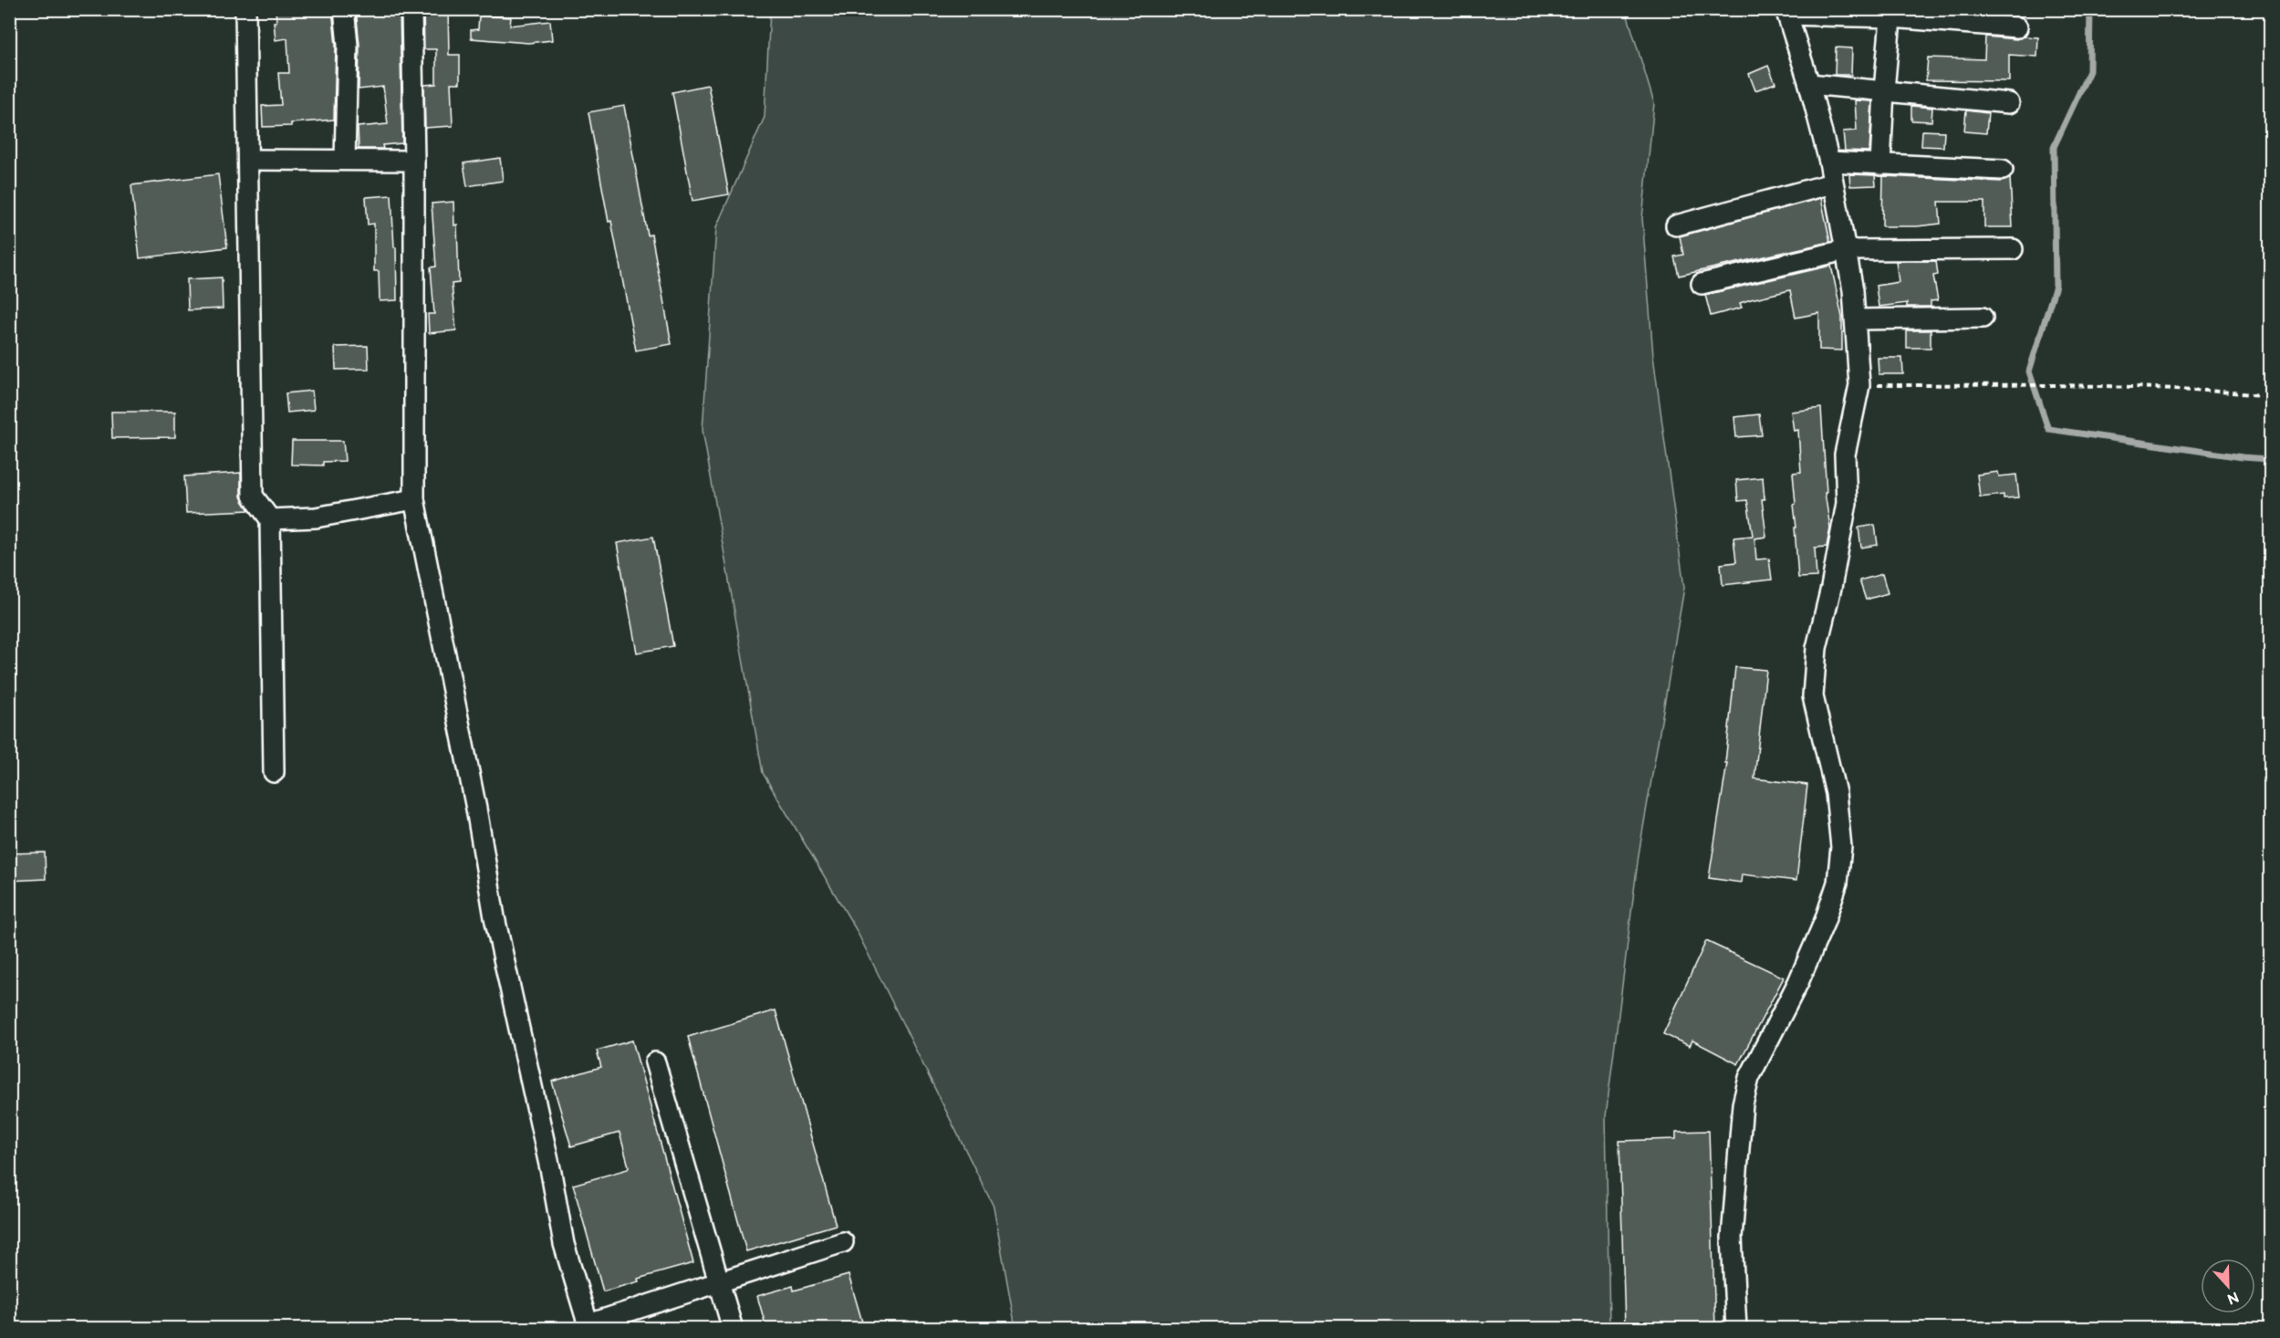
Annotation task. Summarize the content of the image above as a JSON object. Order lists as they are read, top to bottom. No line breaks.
{"north":"bottom"}
